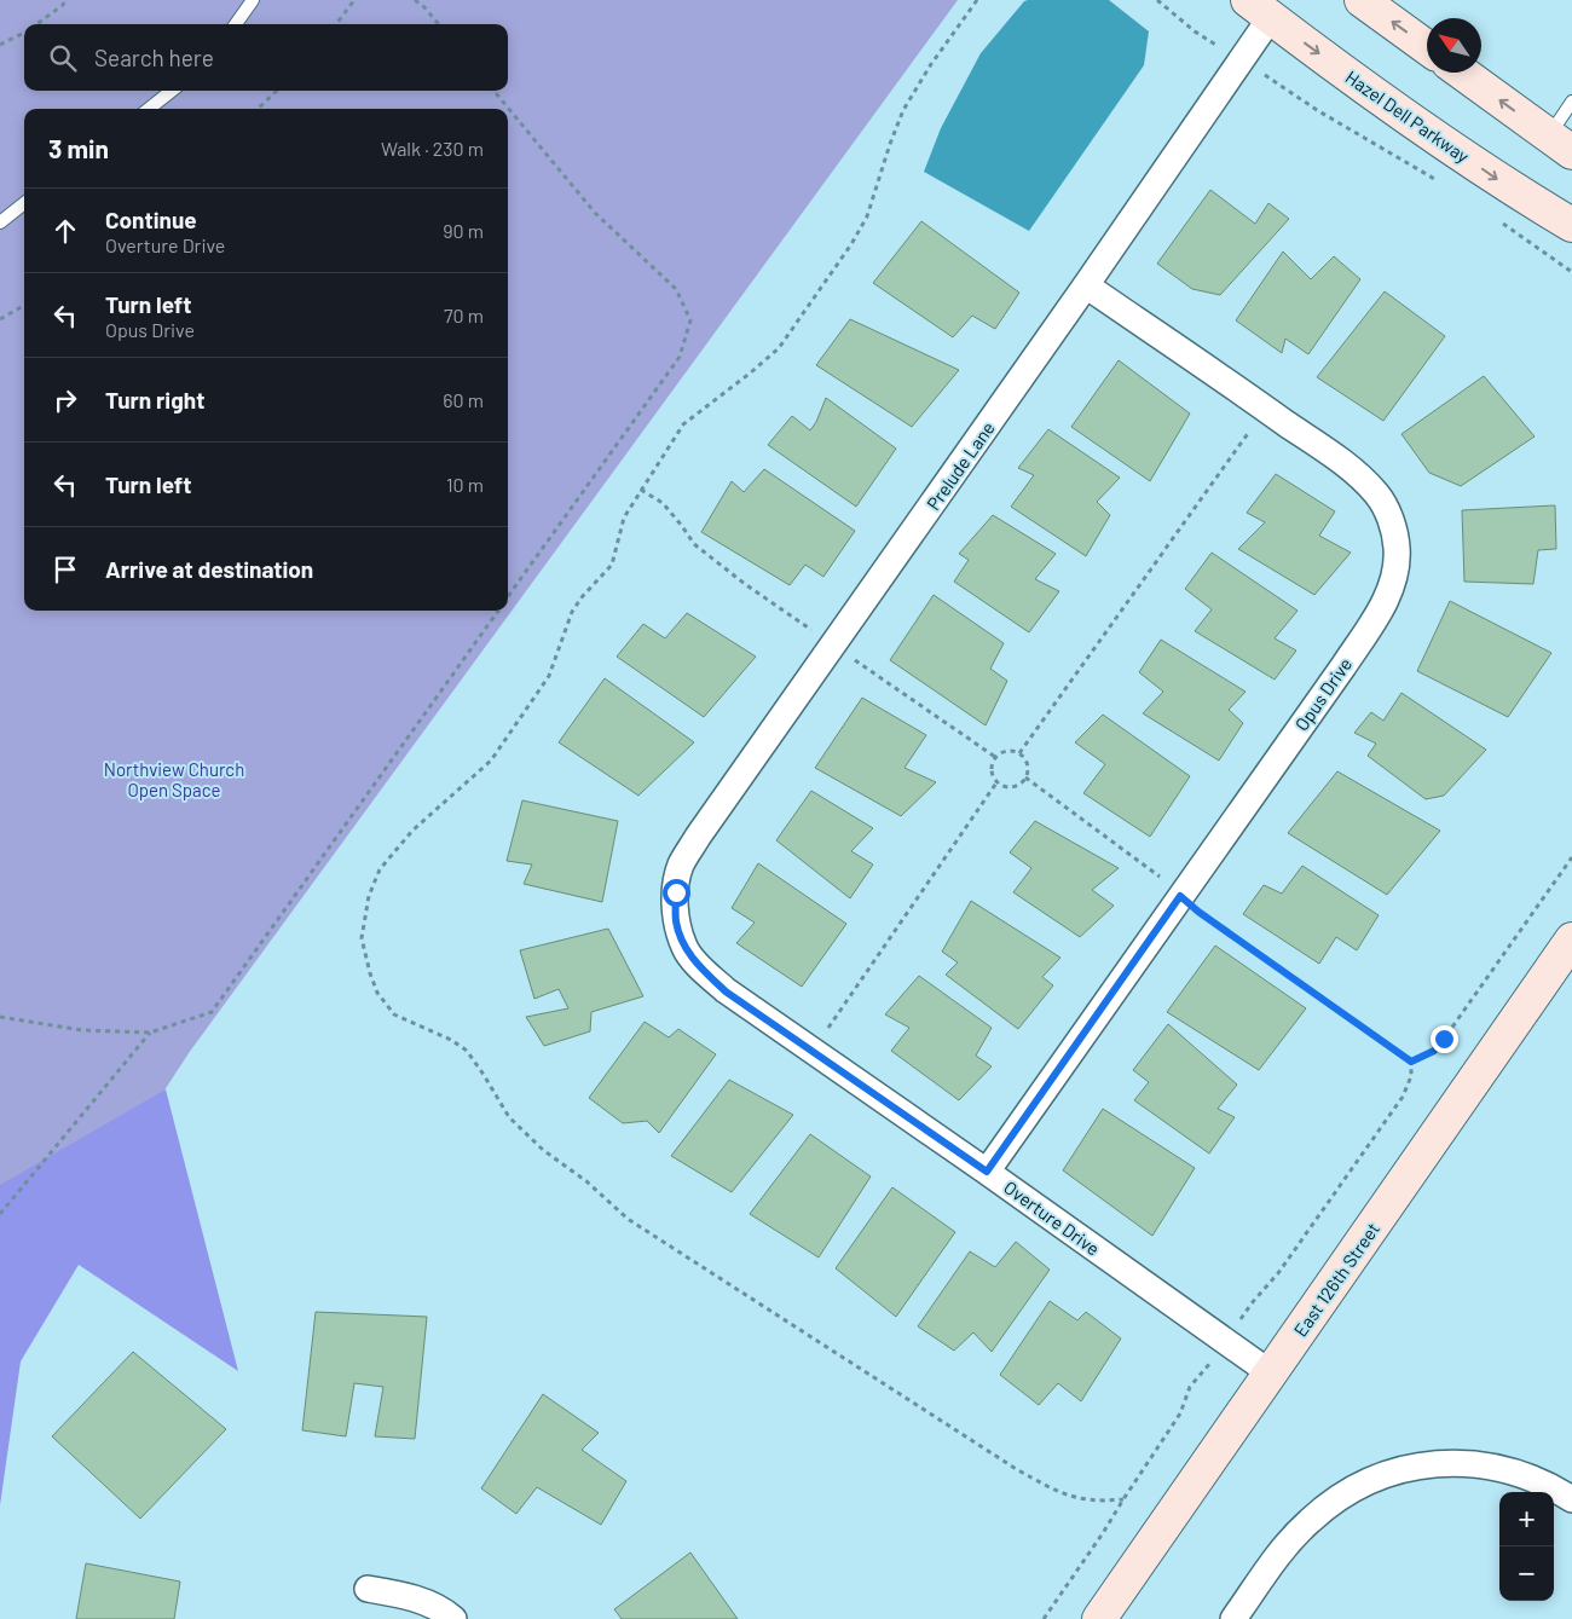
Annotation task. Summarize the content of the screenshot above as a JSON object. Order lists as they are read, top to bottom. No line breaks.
{"streets":{"street":["Hazel Dell Parkway","Prelude Lane","Opus Drive","Overture Drive","East 126th Street"]},"crossings":[["Hazel Dell Parkway","Prelude Lane"],["Prelude Lane","Opus Drive"],["Prelude Lane","Overture Drive"],["Opus Drive","Overture Drive"],["Overture Drive","East 126th Street"]],"parks":["Northview Church Open Space"],"north":"top left","page":{"search":"Search here","heading":["3 min","Walk · 230 m"],"list":[["Continue","Overture Drive","90 m"],["Turn left","Opus Drive","70 m"],["Turn right","60 m"],["Turn left","10 m"],"Arrive at destination"],"map_buttons":["+","−"]}}
